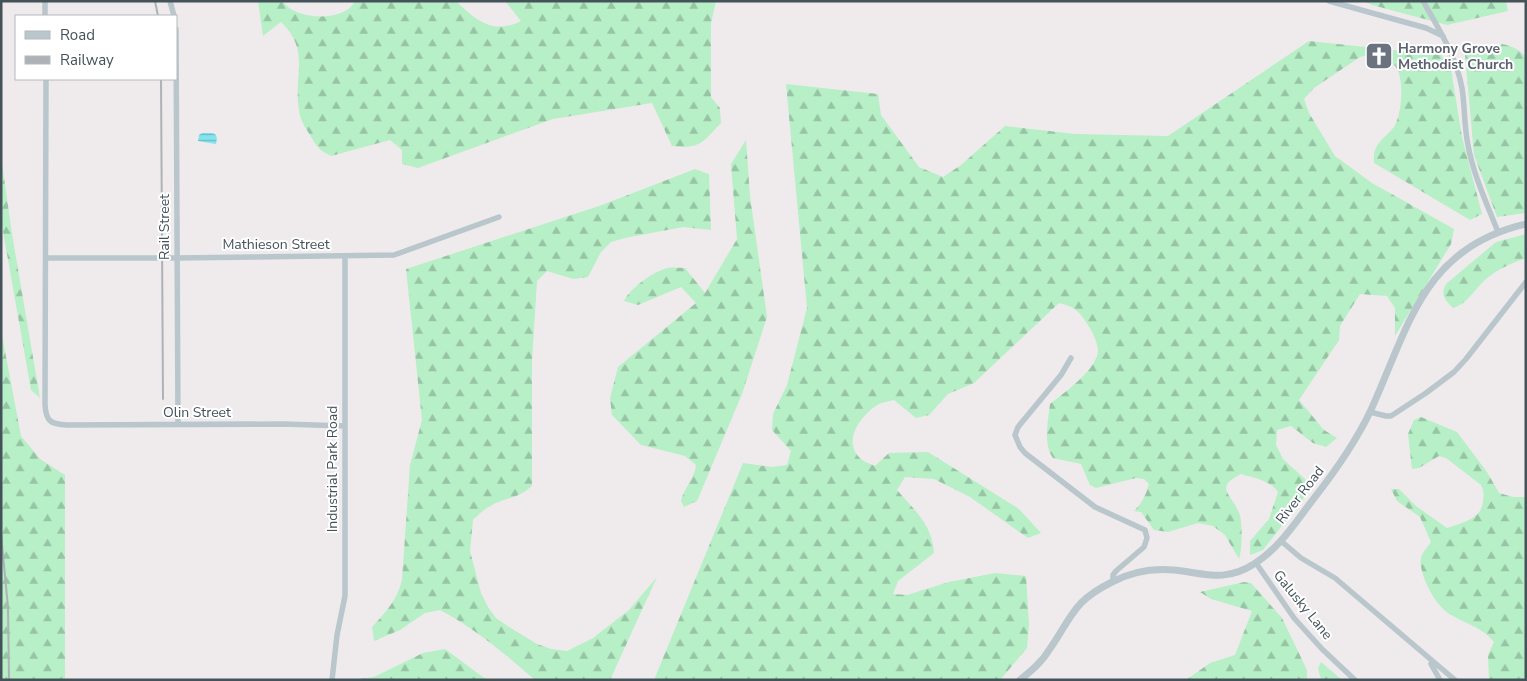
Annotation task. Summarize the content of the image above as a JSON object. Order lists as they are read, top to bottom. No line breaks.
{"streets":{"street":["Rail Street","Mathieson Street","Olin Street","Industrial Park Road","River Road","Galusky Lane"]},"crossings":[["Rail Street","Mathieson Street"],["Rail Street","Olin Street"],["Mathieson Street","Olin Street"],["Mathieson Street","Industrial Park Road"],["Olin Street","Industrial Park Road"],["River Road","Galusky Lane"]],"places":{"church":["Harmony Grove Methodist Church"]},"legend":["Road","Railway"]}
